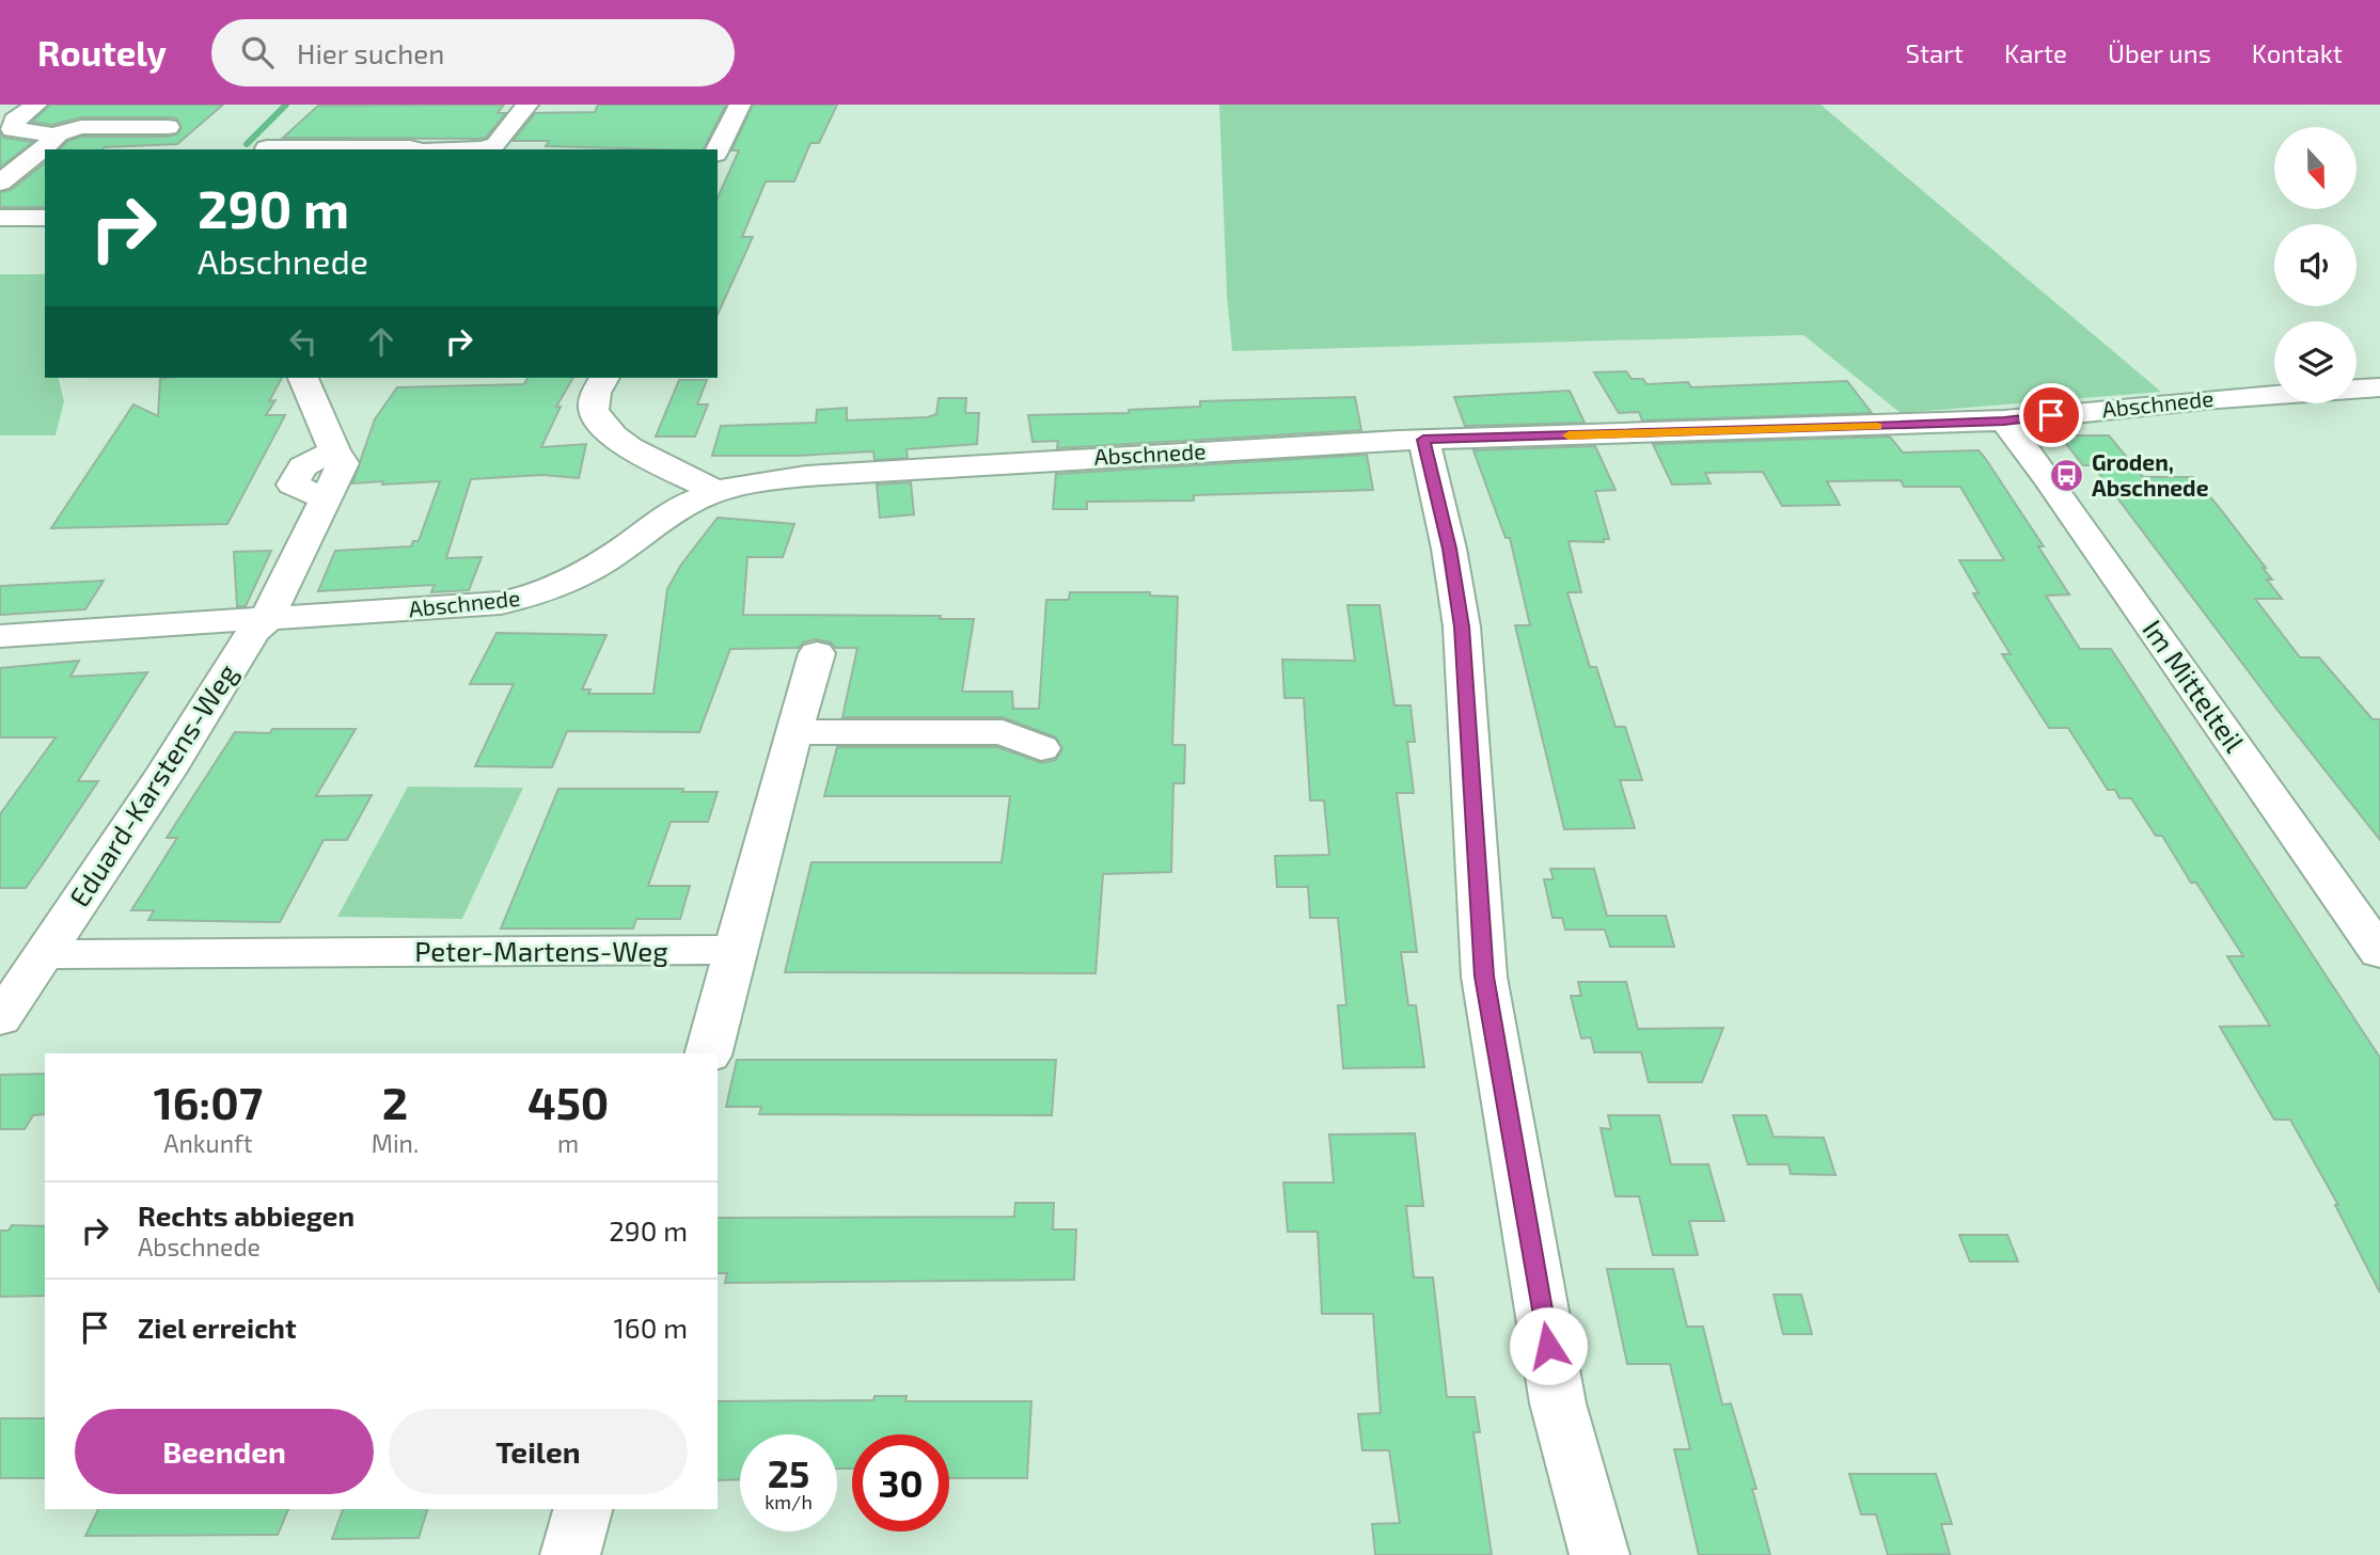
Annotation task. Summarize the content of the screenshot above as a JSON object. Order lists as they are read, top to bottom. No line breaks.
{"streets":{"street":["Abschnede","Im Mittelteil","Eduard-Karstens-Weg","Peter-Martens-Weg"]},"crossings":[["Abschnede","Im Mittelteil"],["Abschnede","Eduard-Karstens-Weg"],["Eduard-Karstens-Weg","Peter-Martens-Weg"]],"places":{"bus stop":["Groden, Abschnede"]},"north":"bottom","page":{"header":"Routely","search":"Hier suchen","nav":["Start","Karte","Über uns","Kontakt"],"turn":["290 m","Abschnede"],"eta":["16:07","Ankunft","2","Min.","450","m"],"list":[{"name":"Rechts abbiegen","note":"Abschnede","value":"290 m"},{"name":"Ziel erreicht","value":"160 m"}],"buttons":["Beenden","Teilen"],"speed":"25 km/h","limit":"30"}}
